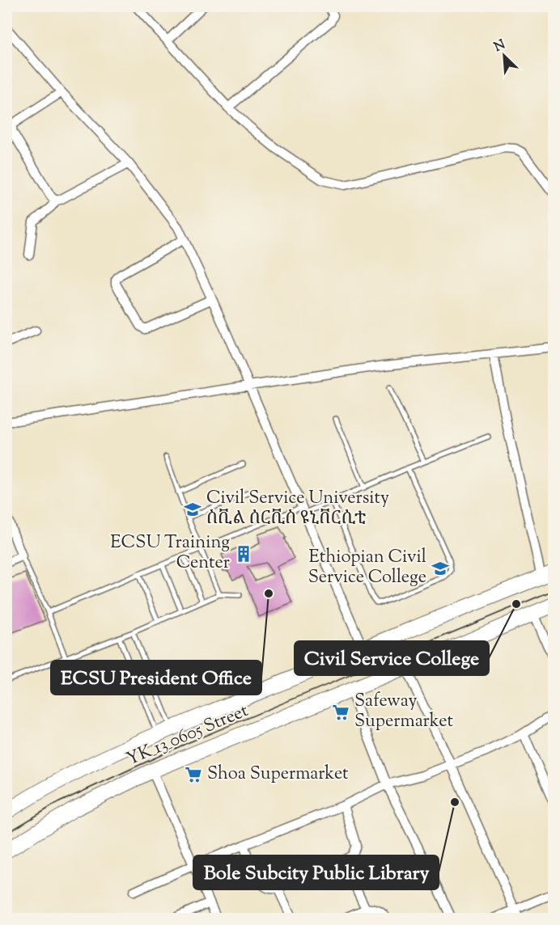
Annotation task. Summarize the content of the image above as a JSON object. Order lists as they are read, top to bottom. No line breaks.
{"streets":{"main road":["YK_13_0605 Street"]},"places":{"school or university":["Civil Service University ስቪል ሰርቪስ ዩኒቨርሲቲ","Ethiopian Civil Service College"],"building":["ECSU Training Center"],"other":["ECSU President Office","Civil Service College","Bole Subcity Public Library"],"supermarket":["Safeway Supermarket","Shoa Supermarket"]},"north":"top left"}
